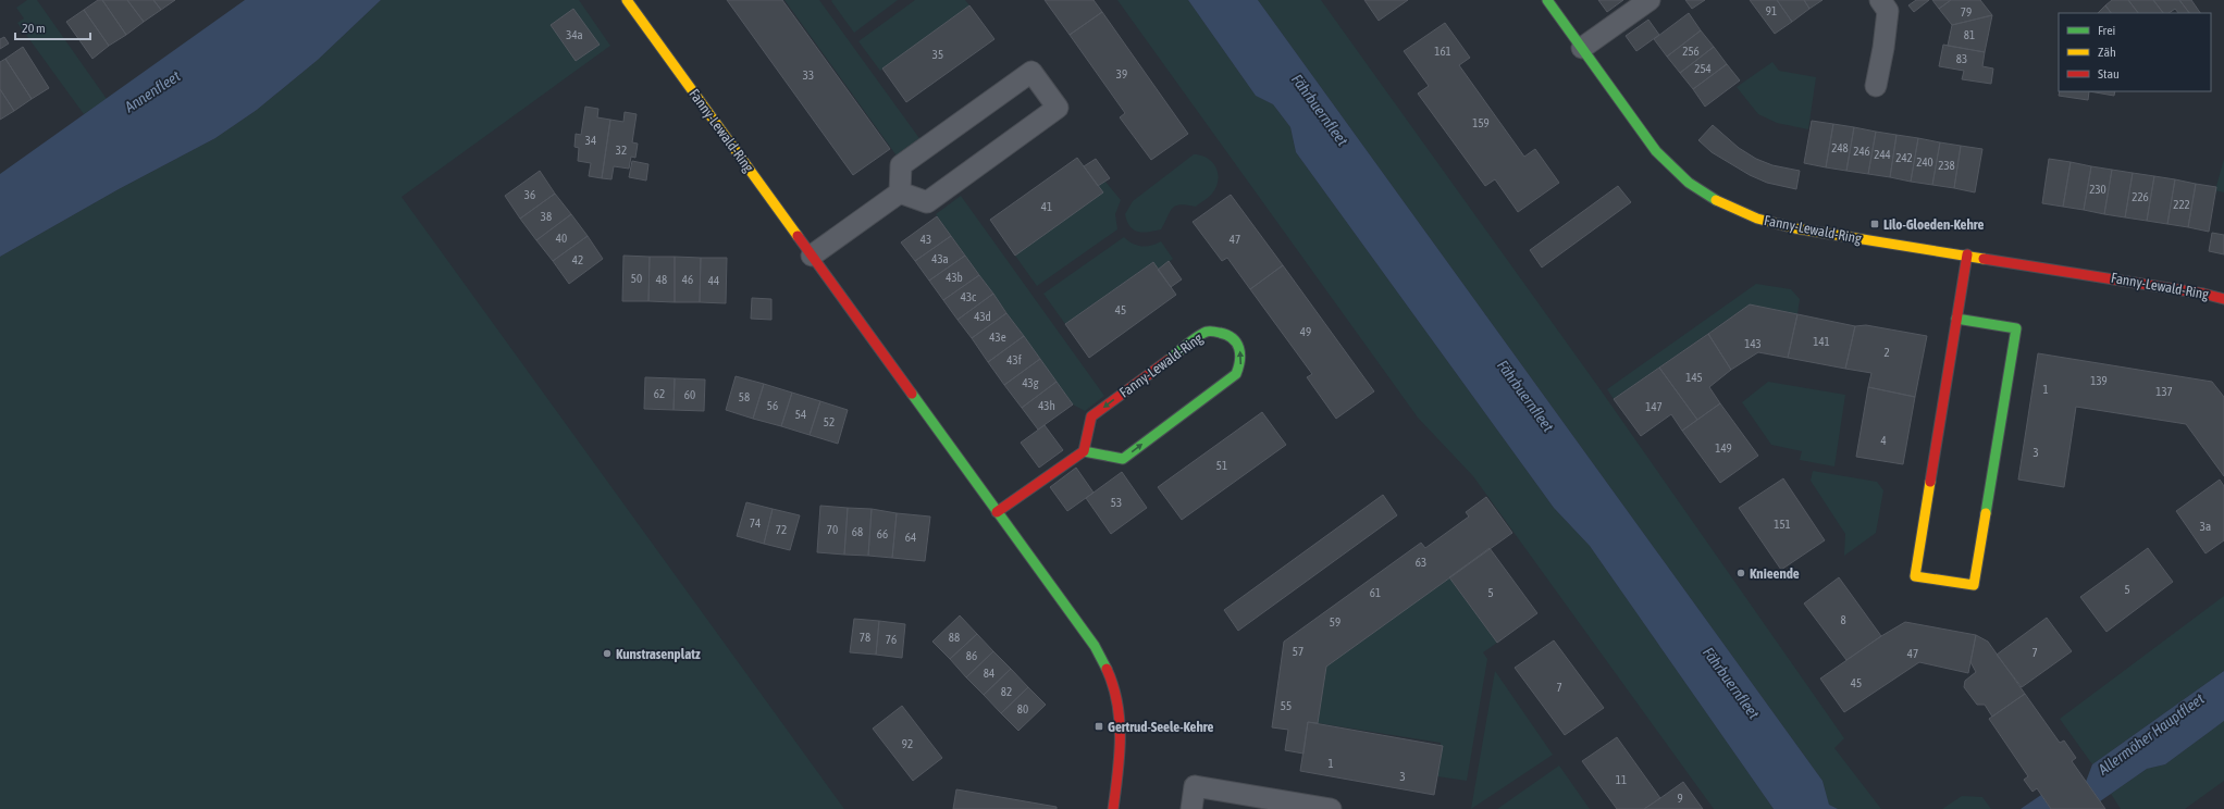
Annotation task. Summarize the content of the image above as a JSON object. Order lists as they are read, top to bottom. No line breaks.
{"streets":{"street":["Fanny-Lewald-Ring"]},"water":["Annenfleet","Fährbuernfleet","Allermöher Hauptfleet"],"places":{"transit":["Lilo-Gloeden-Kehre","Gertrud-Seele-Kehre"],"other":["Knieende","Kunstrasenplatz"]},"house_numbers":["91","79","34a","81","161","256","35","83","254","39","33","159","34","248","32","246","244","242","240","238","230","36","226","222","41","38","40","43","47","43a","42","43b","50","48","46","44","43c","45","43d","49","43e","141","143","2","43f","145","139","43g","1","137","62","60","58","56","43h","147","54","52","4","149","3","51","53","74","151","3a","72","70","68","66","64","63","5","61","5","8","59","78","88","76","57","7","47","86","84","45","7","82","55","80","92","1","3","11","9"],"legend":["Frei","Zäh","Stau"],"scale_bar":"20 m"}
